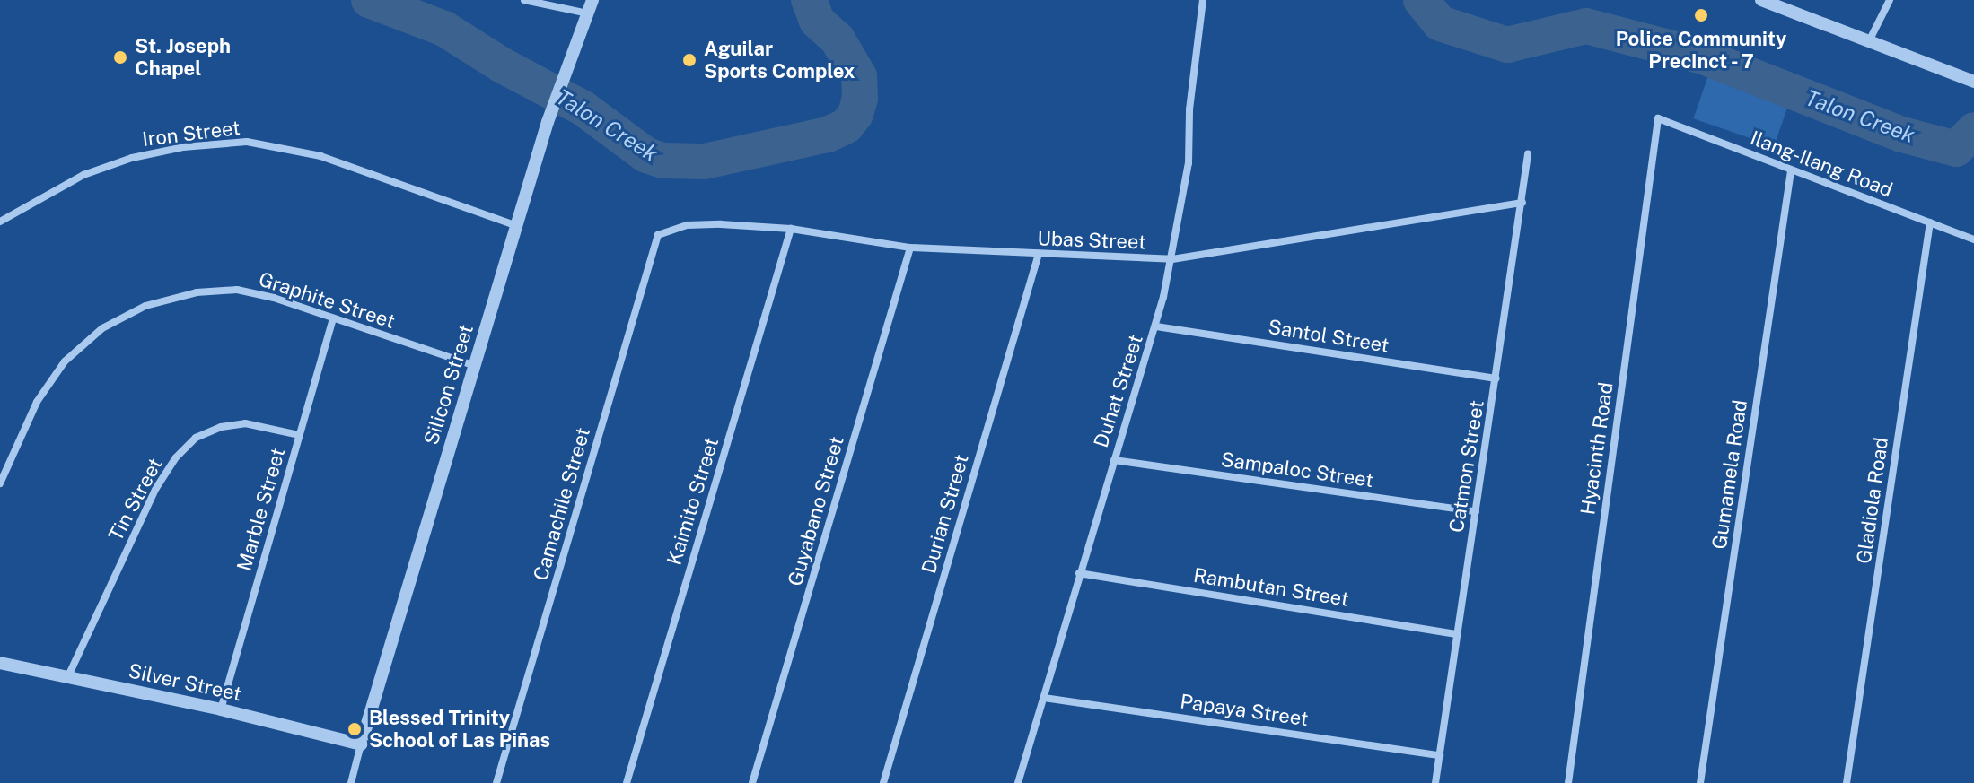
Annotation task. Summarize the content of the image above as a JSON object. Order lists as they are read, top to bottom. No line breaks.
{"streets":{"street":["Iron Street","Ilang-Ilang Road","Ubas Street","Graphite Street","Santol Street","Silicon Street","Duhat Street","Hyacinth Road","Catmon Street","Sampaloc Street","Gumamela Road","Tin Street","Gladiola Road","Kaimito Street","Camachile Street","Marble Street","Guyabano Street","Durian Street","Rambutan Street","Silver Street","Papaya Street"]},"crossings":[["Iron Street","Silicon Street"],["Ilang-Ilang Road","Hyacinth Road"],["Ilang-Ilang Road","Gumamela Road"],["Ilang-Ilang Road","Gladiola Road"],["Ubas Street","Duhat Street"],["Ubas Street","Catmon Street"],["Ubas Street","Kaimito Street"],["Ubas Street","Camachile Street"],["Ubas Street","Guyabano Street"],["Ubas Street","Durian Street"],["Graphite Street","Silicon Street"],["Graphite Street","Marble Street"],["Santol Street","Duhat Street"],["Santol Street","Catmon Street"],["Silicon Street","Silver Street"],["Duhat Street","Sampaloc Street"],["Duhat Street","Rambutan Street"],["Duhat Street","Papaya Street"],["Catmon Street","Sampaloc Street"],["Catmon Street","Rambutan Street"],["Catmon Street","Papaya Street"],["Tin Street","Marble Street"],["Tin Street","Silver Street"],["Marble Street","Silver Street"]],"water":["Talon Creek"],"places":["Police Community Precinct - 7","St. Joseph Chapel","Aguilar Sports Complex","Blessed Trinity School of Las Piñas"]}
